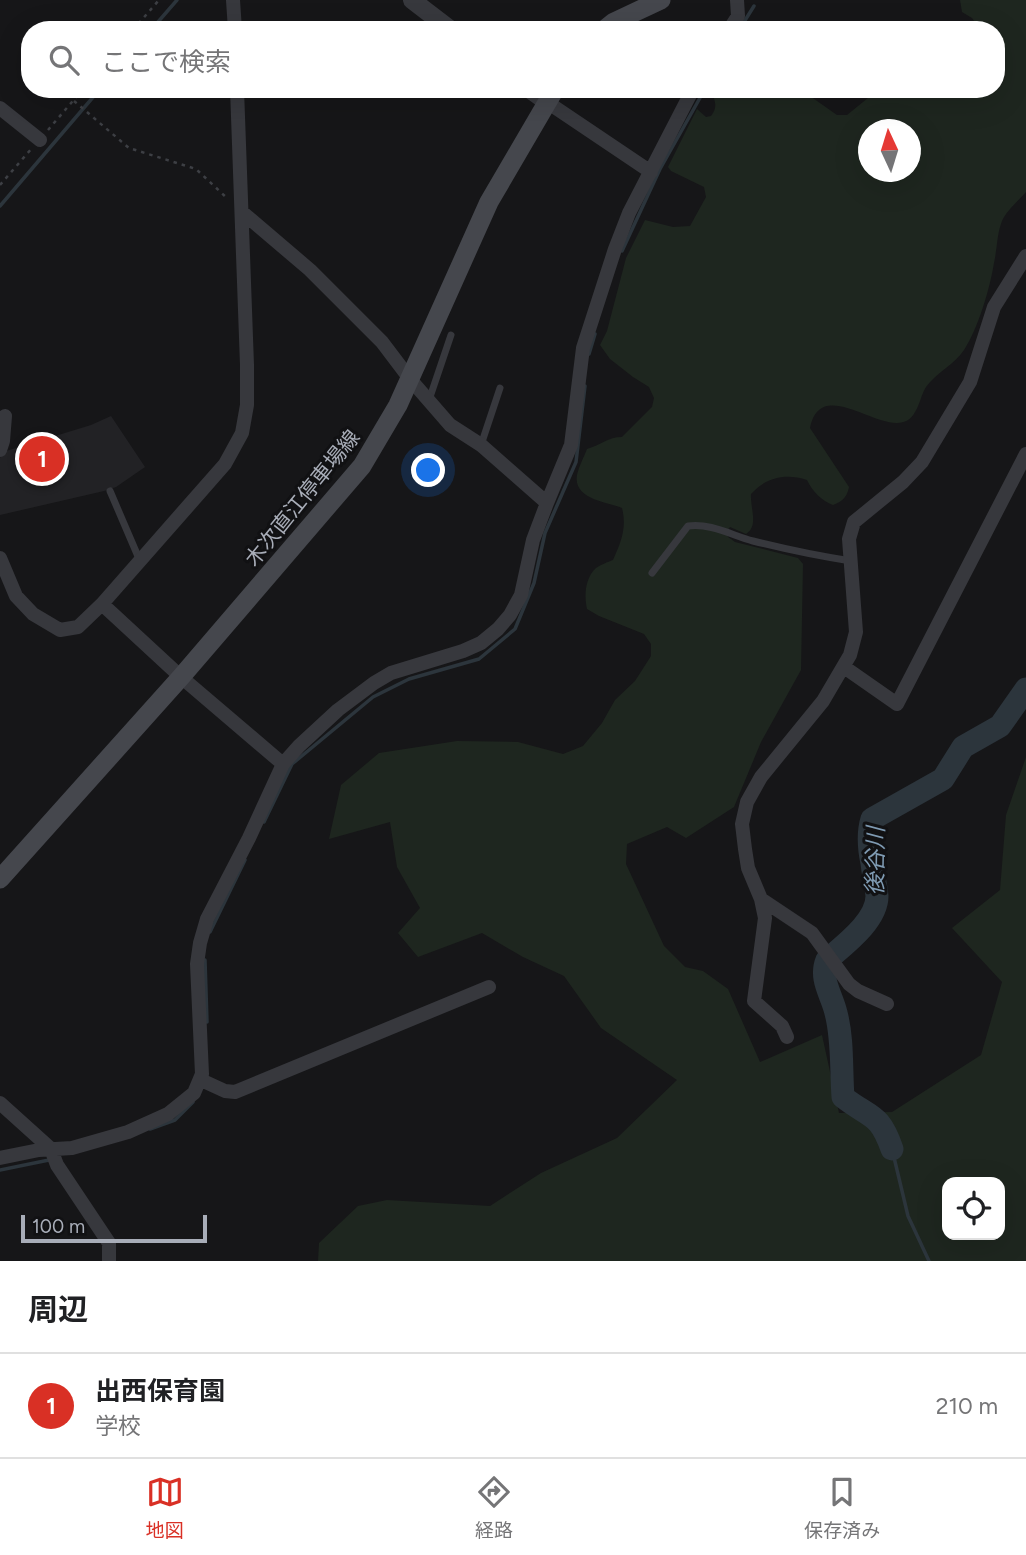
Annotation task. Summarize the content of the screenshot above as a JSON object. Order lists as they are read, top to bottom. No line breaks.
{"streets":{"main road":["木次直江停車場線"]},"water":["後谷川"],"scale_bar":"100 m","north":"top","page":{"search":"ここで検索","pins":"1","scale":"100 m","heading":"周辺","list":[{"mark":"1","name":"出西保育園","note":"学校","value":"210 m"}],"nav":["地図","経路","保存済み"]}}
